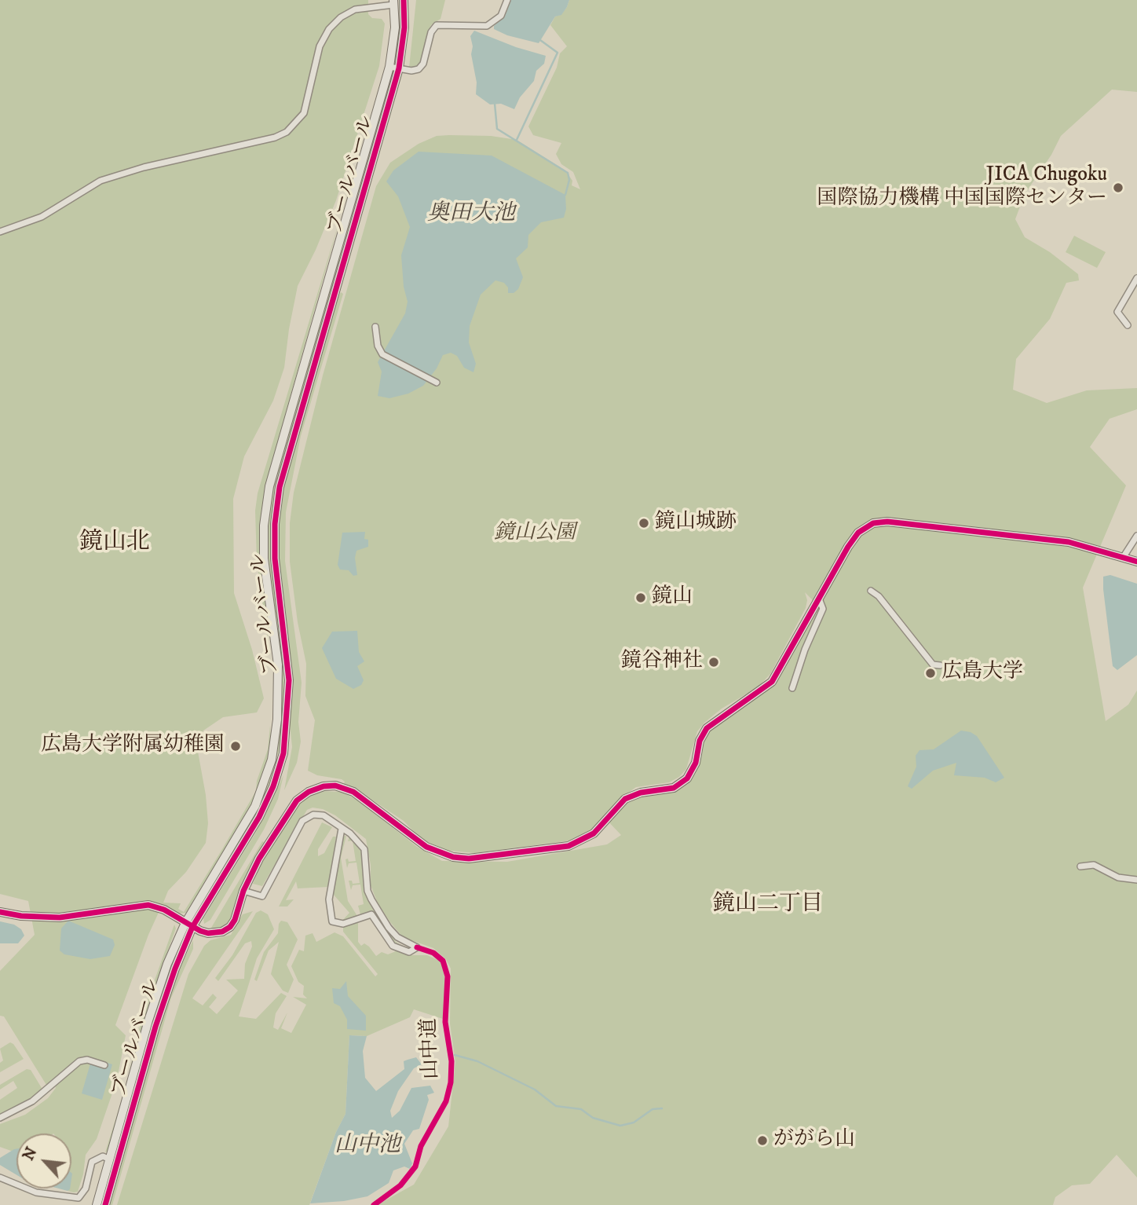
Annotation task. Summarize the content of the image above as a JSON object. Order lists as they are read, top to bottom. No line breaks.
{"streets":{"street":["ブールバール"],"cycle path":["山中道"]},"districts":["鏡山北","鏡山二丁目"],"water":["奥田大池","山中池"],"parks":["鏡山公園"],"places":["JICA Chugoku 国際協力機構 中国国際センター","鏡山城跡","鏡山","鏡谷神社","広島大学","広島大学附属幼稚園","ががら山"],"north":"top left"}
